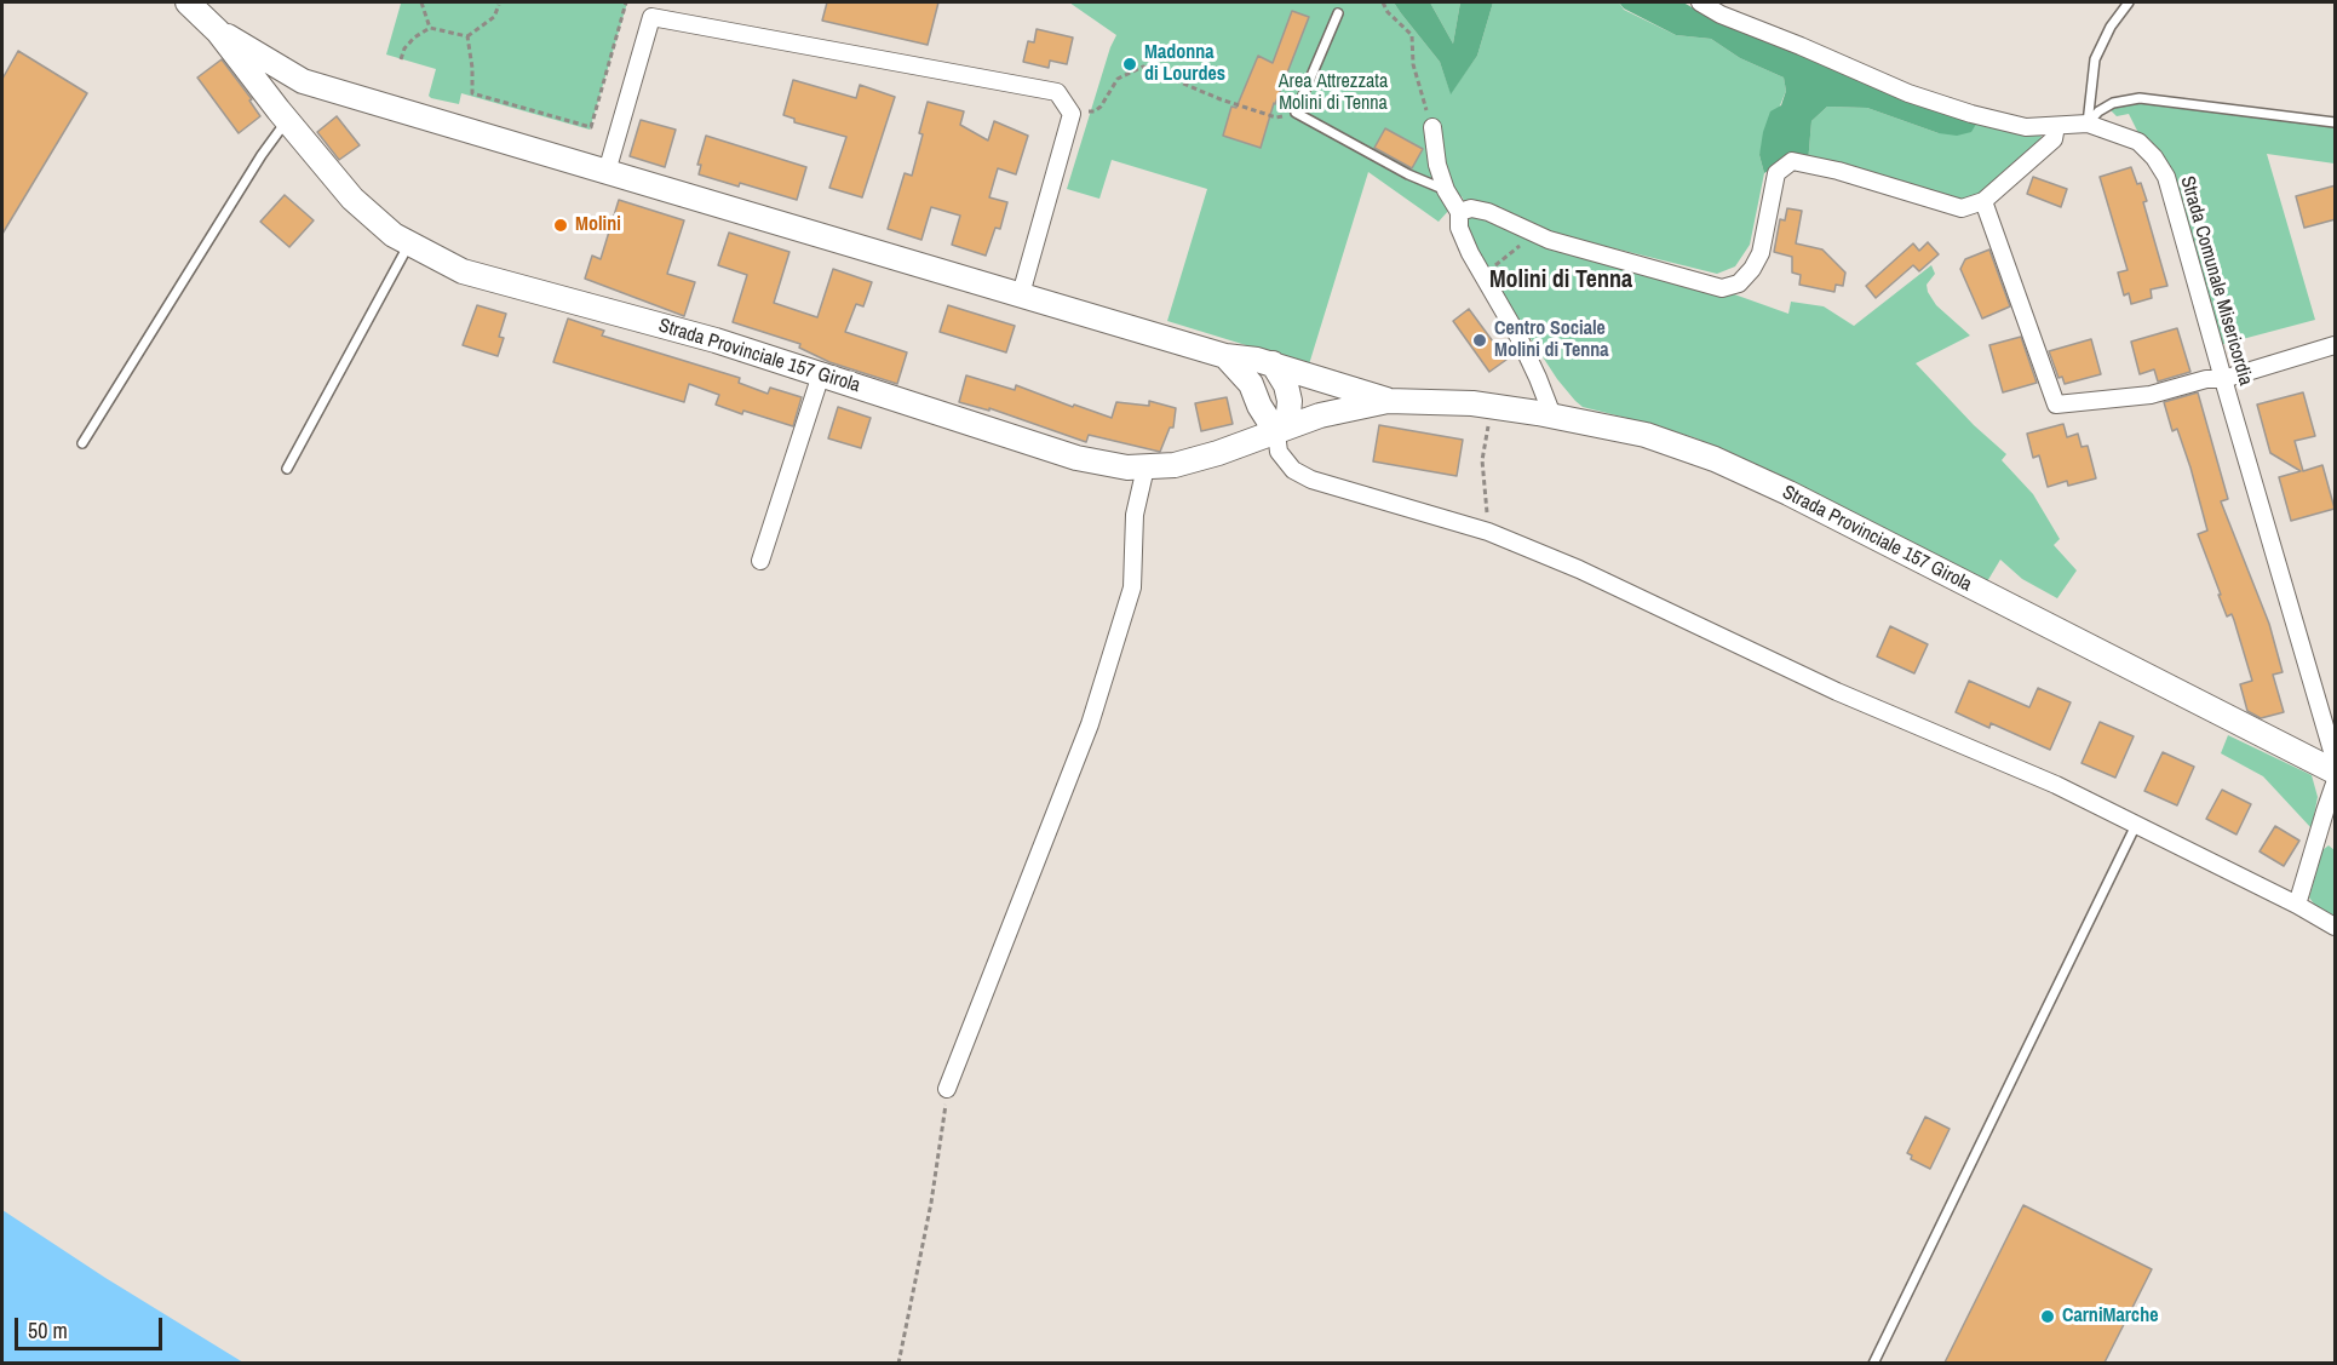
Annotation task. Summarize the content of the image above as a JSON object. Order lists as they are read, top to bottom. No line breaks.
{"streets":{"main road":["Strada Provinciale 157 Girola"],"street":["Strada Comunale Misericordia"]},"districts":["Molini di Tenna"],"parks":["Area Attrezzata Molini di Tenna"],"places":["Madonna di Lourdes","Molini","Centro Sociale Molini di Tenna","CarniMarche"],"scale_bar":"50 m"}
